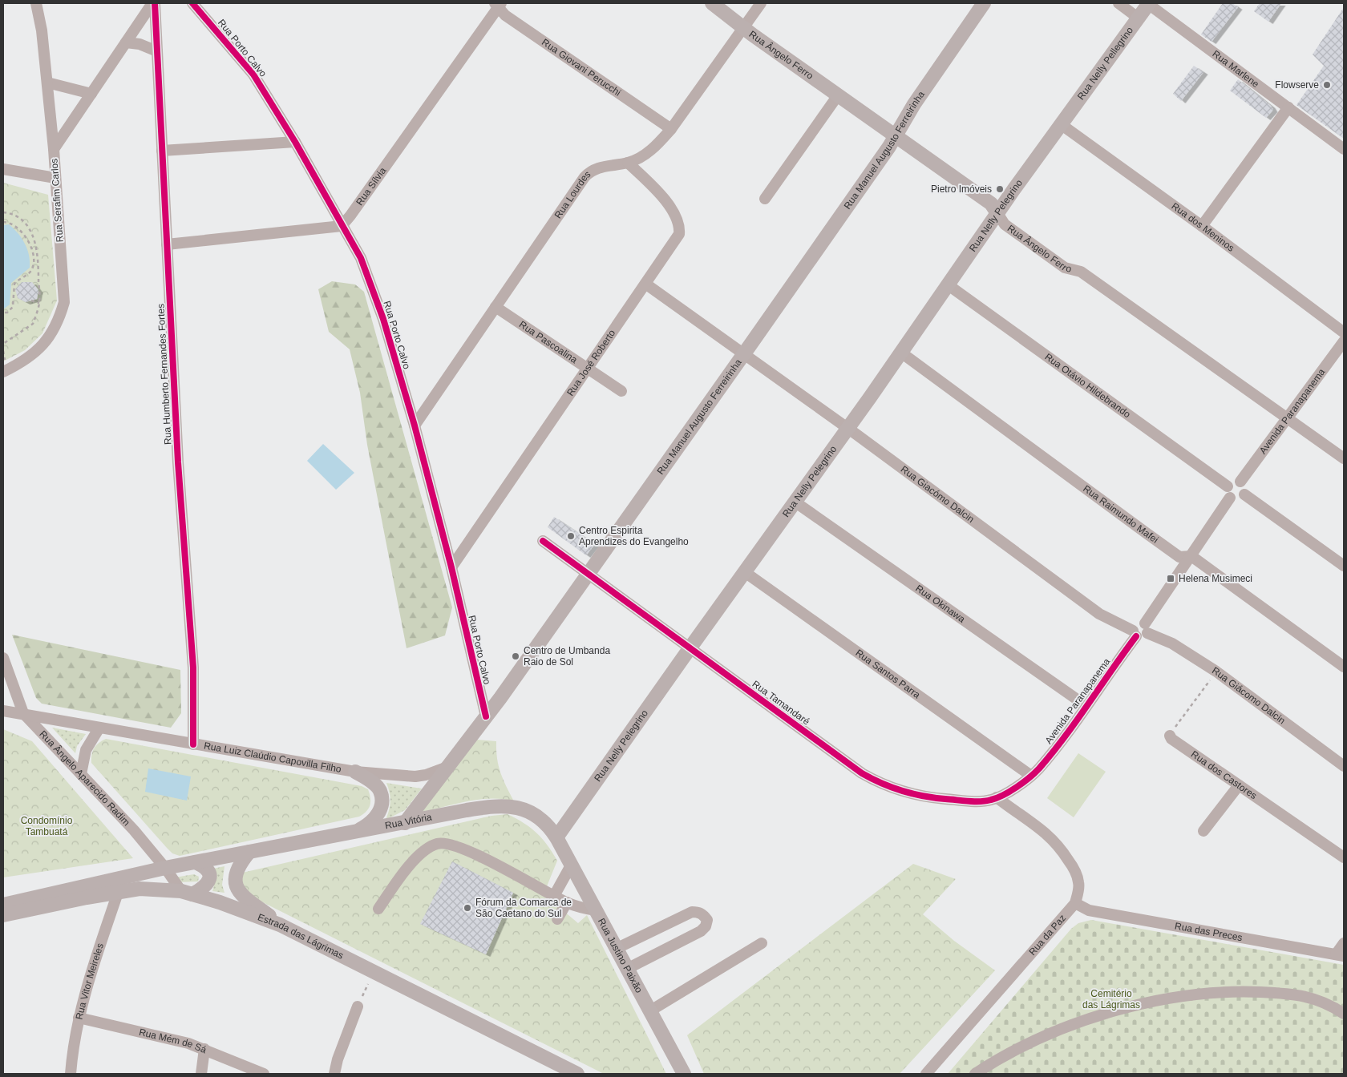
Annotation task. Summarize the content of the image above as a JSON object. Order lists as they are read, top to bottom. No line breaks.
{"streets":{"main road":["Rua Ângelo Ferro","Rua Nelly Pellegrino","Rua Manuel Augusto Ferreirinha","Rua Nelly Pelegrino","Rua Vitória","Estrada das Lágrimas","Rua Justino Paixão"],"street":["Rua Porto Calvo","Rua Giovani Perucchi","Rua Marlene","Rua Sílvia","Rua Lourdes","Rua Serafim Carlos","Rua dos Meninos","Rua Pascoalina","Rua José Roberto","Rua Humberto Fernandes Fortes","Rua Otávio Hildebrando","Avenida Paranapanema","Rua Giacómo Dalcin","Rua Raimundo Mafei","Rua Okinawa","Rua Santos Parra","Rua Giácomo Dalcin","Rua Tamandaré","Rua Luiz Claúdio Capovilla Filho","Rua dos Castores","Rua Ângelo Aparecido Radim","Rua das Preces","Rua da Paz","Rua Vitor Meireles","Rua Mém de Sá"]},"crossings":[["Rua Porto Calvo","Rua Manuel Augusto Ferreirinha"],["Rua Porto Calvo","Rua Sílvia"],["Rua Porto Calvo","Rua Lourdes"],["Rua Porto Calvo","Rua José Roberto"],["Rua Ângelo Ferro","Rua Manuel Augusto Ferreirinha"],["Rua Ângelo Ferro","Rua Lourdes"],["Rua Ângelo Ferro","Rua Nelly Pelegrino"],["Rua Ângelo Ferro","Avenida Paranapanema"],["Rua Nelly Pellegrino","Rua Marlene"],["Rua Nelly Pellegrino","Rua Nelly Pelegrino"],["Rua Nelly Pellegrino","Rua dos Meninos"],["Rua Giovani Perucchi","Rua Sílvia"],["Rua Giovani Perucchi","Rua Lourdes"],["Rua Manuel Augusto Ferreirinha","Rua Giacómo Dalcin"],["Rua Manuel Augusto Ferreirinha","Rua Tamandaré"],["Rua Manuel Augusto Ferreirinha","Rua Luiz Claúdio Capovilla Filho"],["Rua Manuel Augusto Ferreirinha","Rua Vitória"],["Rua Lourdes","Rua Pascoalina"],["Rua Lourdes","Rua José Roberto"],["Rua Nelly Pelegrino","Rua dos Meninos"],["Rua Nelly Pelegrino","Rua Otávio Hildebrando"],["Rua Nelly Pelegrino","Rua Giacómo Dalcin"],["Rua Nelly Pelegrino","Rua Raimundo Mafei"],["Rua Nelly Pelegrino","Rua Okinawa"],["Rua Nelly Pelegrino","Rua Santos Parra"],["Rua Nelly Pelegrino","Rua Tamandaré"],["Rua Nelly Pelegrino","Rua Vitória"],["Rua Nelly Pelegrino","Rua Justino Paixão"],["Rua Pascoalina","Rua José Roberto"],["Rua Humberto Fernandes Fortes","Rua Luiz Claúdio Capovilla Filho"],["Rua Otávio Hildebrando","Avenida Paranapanema"],["Avenida Paranapanema","Rua Giacómo Dalcin"],["Avenida Paranapanema","Rua Okinawa"],["Avenida Paranapanema","Rua Santos Parra"],["Avenida Paranapanema","Rua Tamandaré"],["Rua Santos Parra","Rua Tamandaré"],["Rua Luiz Claúdio Capovilla Filho","Rua Ângelo Aparecido Radim"],["Rua Ângelo Aparecido Radim","Estrada das Lágrimas"],["Rua Vitória","Rua Justino Paixão"],["Rua das Preces","Rua da Paz"],["Estrada das Lágrimas","Rua Vitor Meireles"],["Rua Vitor Meireles","Rua Mém de Sá"]],"parks":["Condomínio Tambuatá","Cemitério das Lágrimas"],"places":{"other":["Flowserve","Pietro Imóveis","Centro Espirita Aprendizes do Evangelho","Centro de Umbanda Raio de Sol","Fórum da Comarca de São Caetano do Sul"],"transit":["Helena Musimeci"]}}
